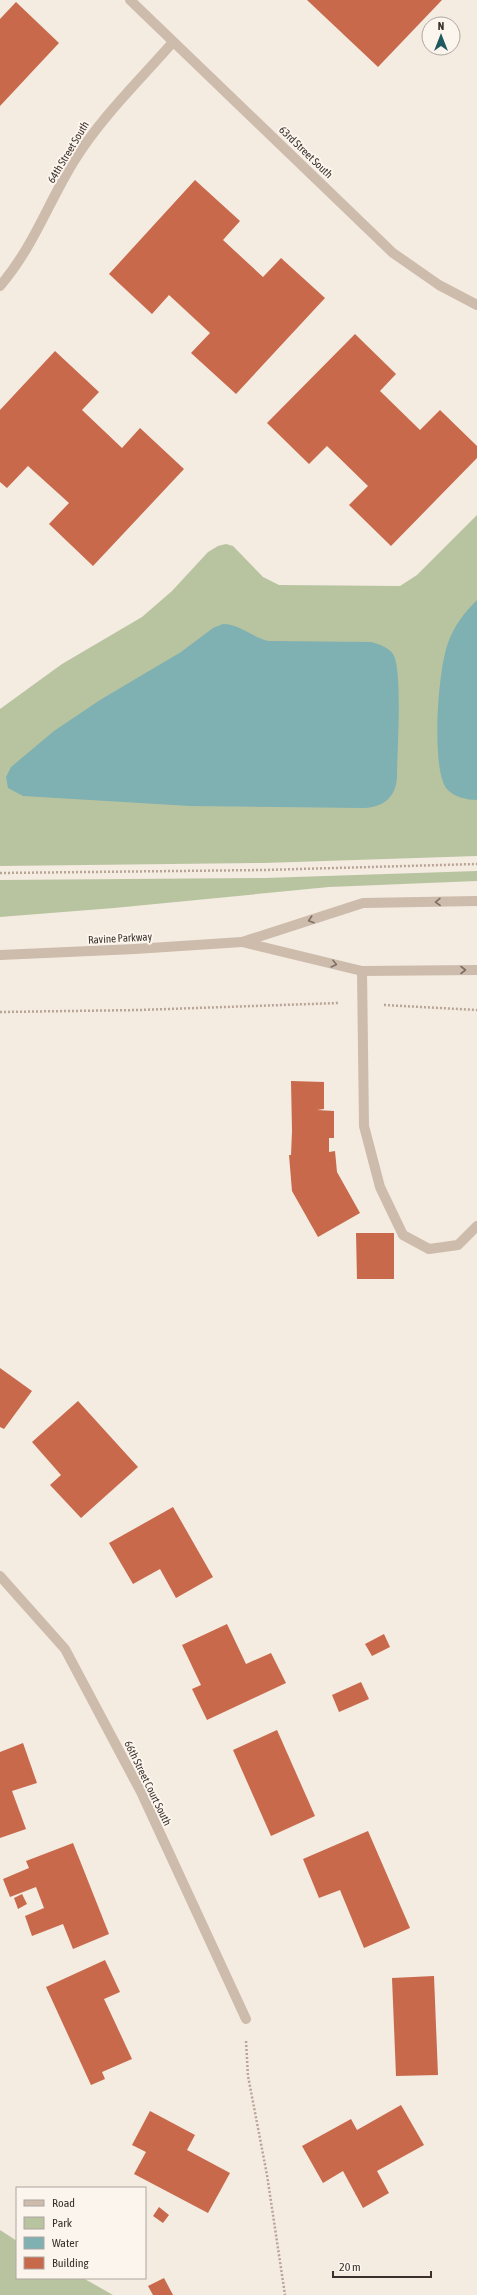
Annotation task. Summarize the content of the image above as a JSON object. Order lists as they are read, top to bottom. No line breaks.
{"streets":{"street":["64th Street South","63rd Street South","Ravine Parkway","66th Street Court South"]},"crossings":[["64th Street South","63rd Street South"]],"legend":["Road","Park","Water","Building"],"scale_bar":"20 m","north":"top"}
